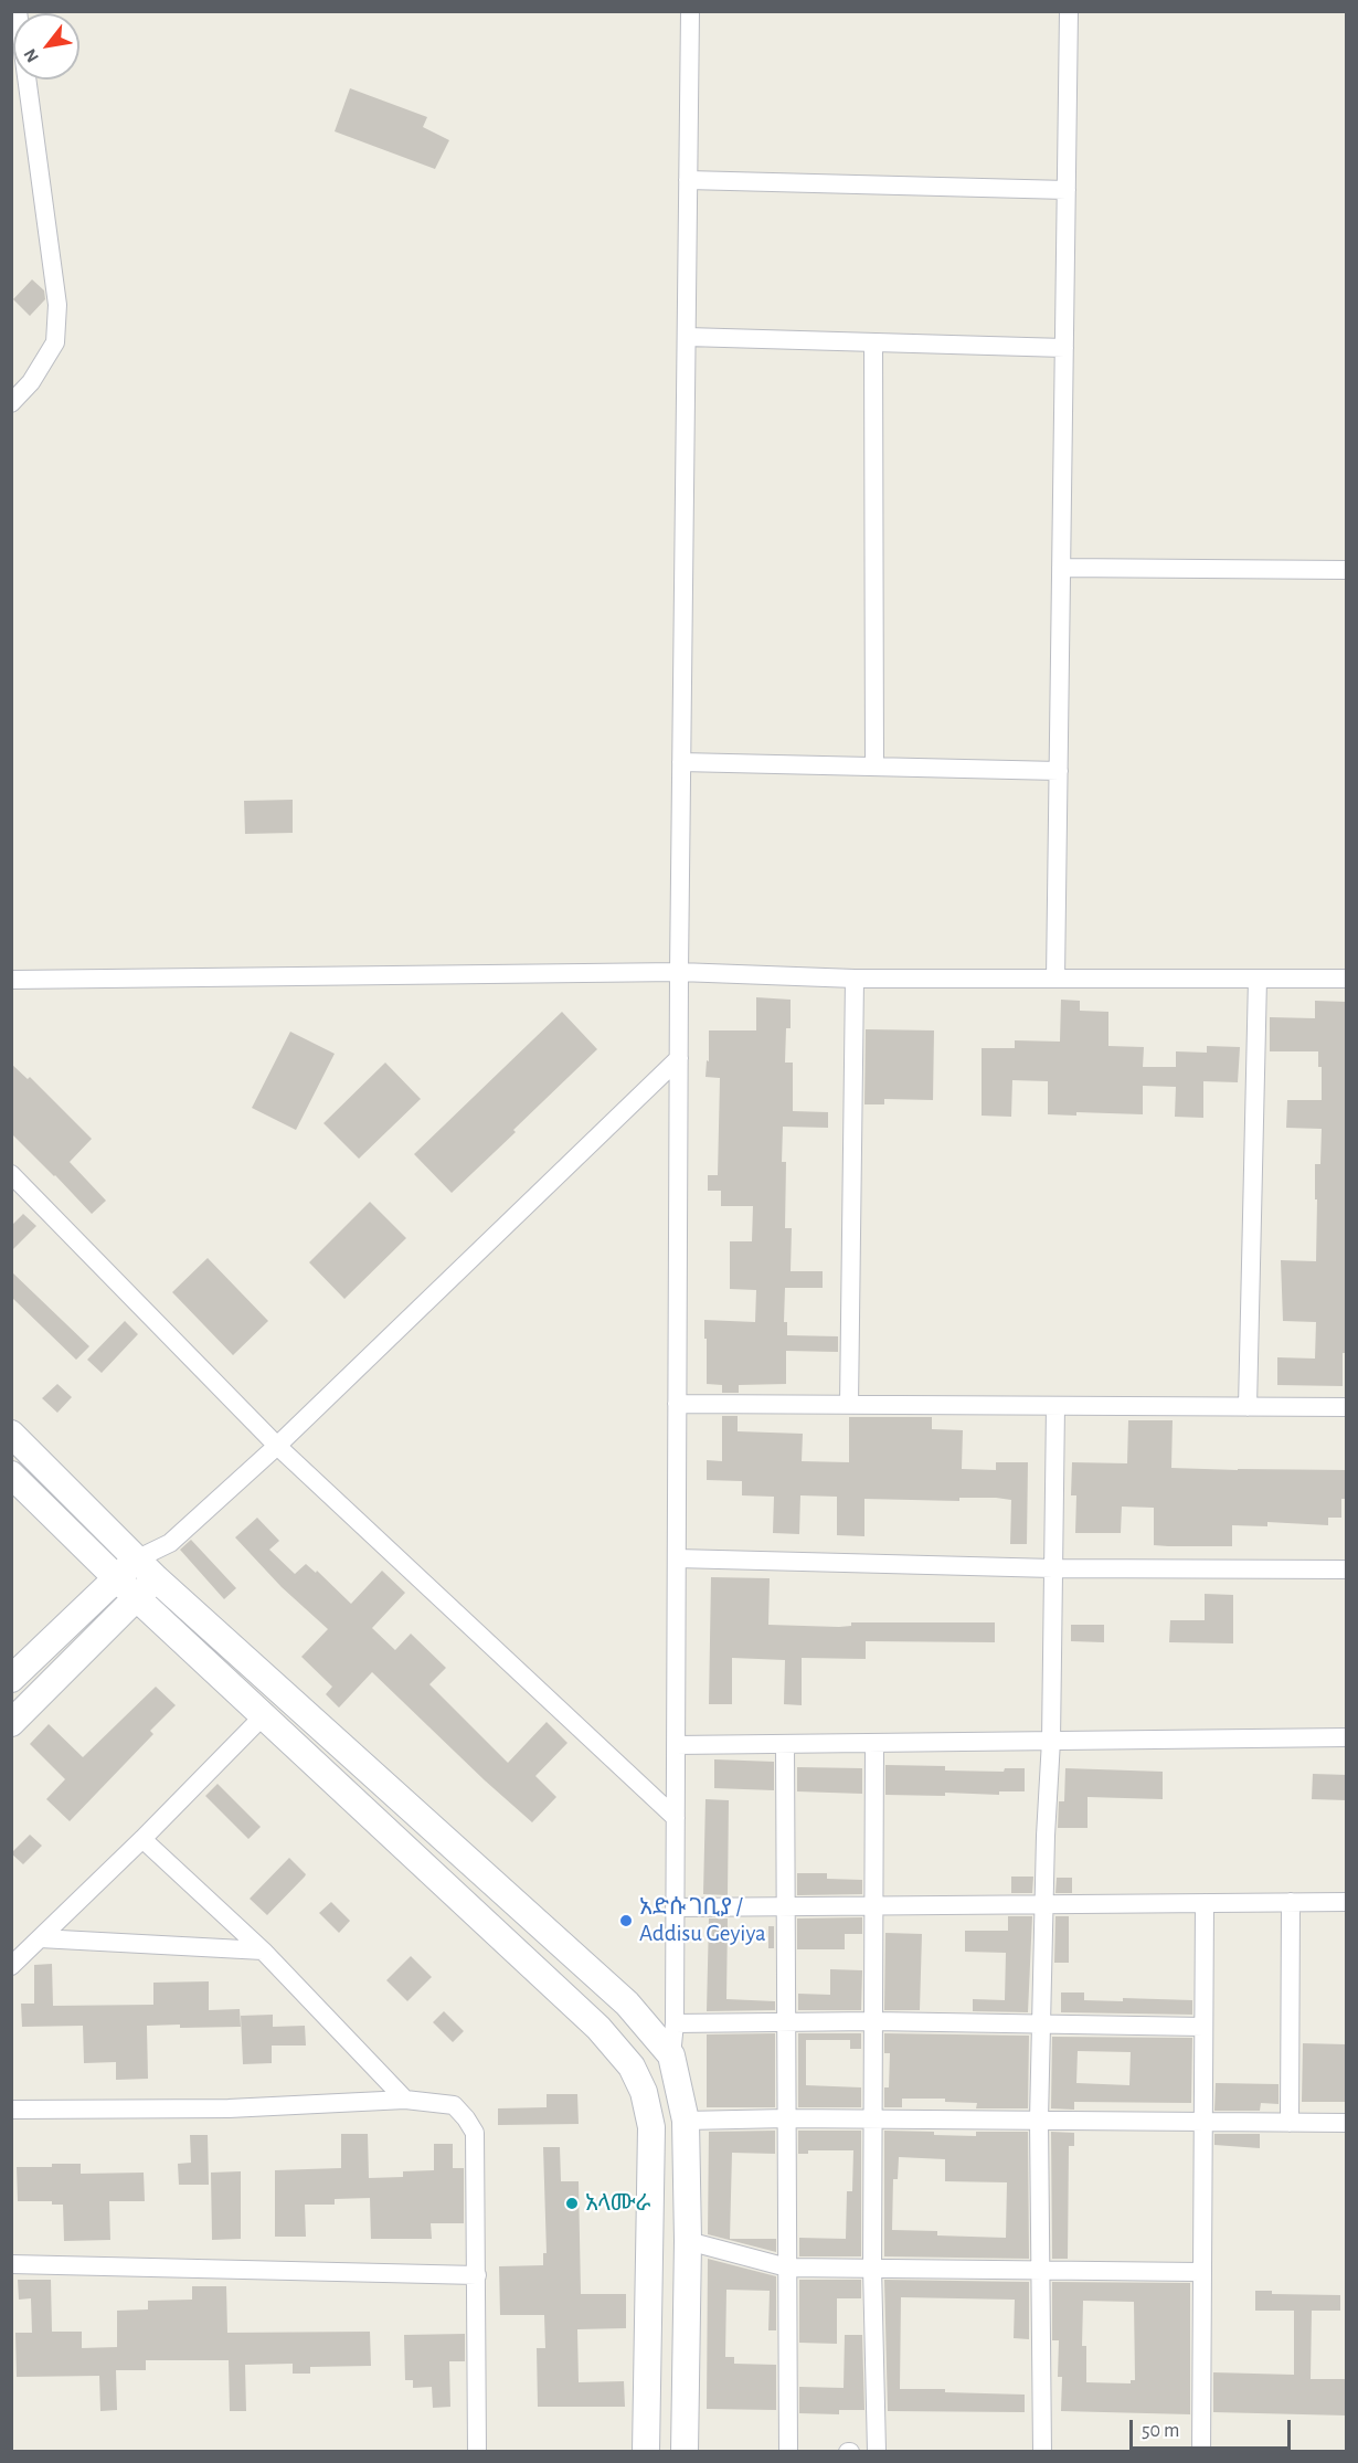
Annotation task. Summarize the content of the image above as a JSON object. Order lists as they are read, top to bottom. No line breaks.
{"places":["አድሱ ገቢያ / Addisu Geyiya","አላሙራ"],"scale_bar":"50 m","north":"bottom left"}
